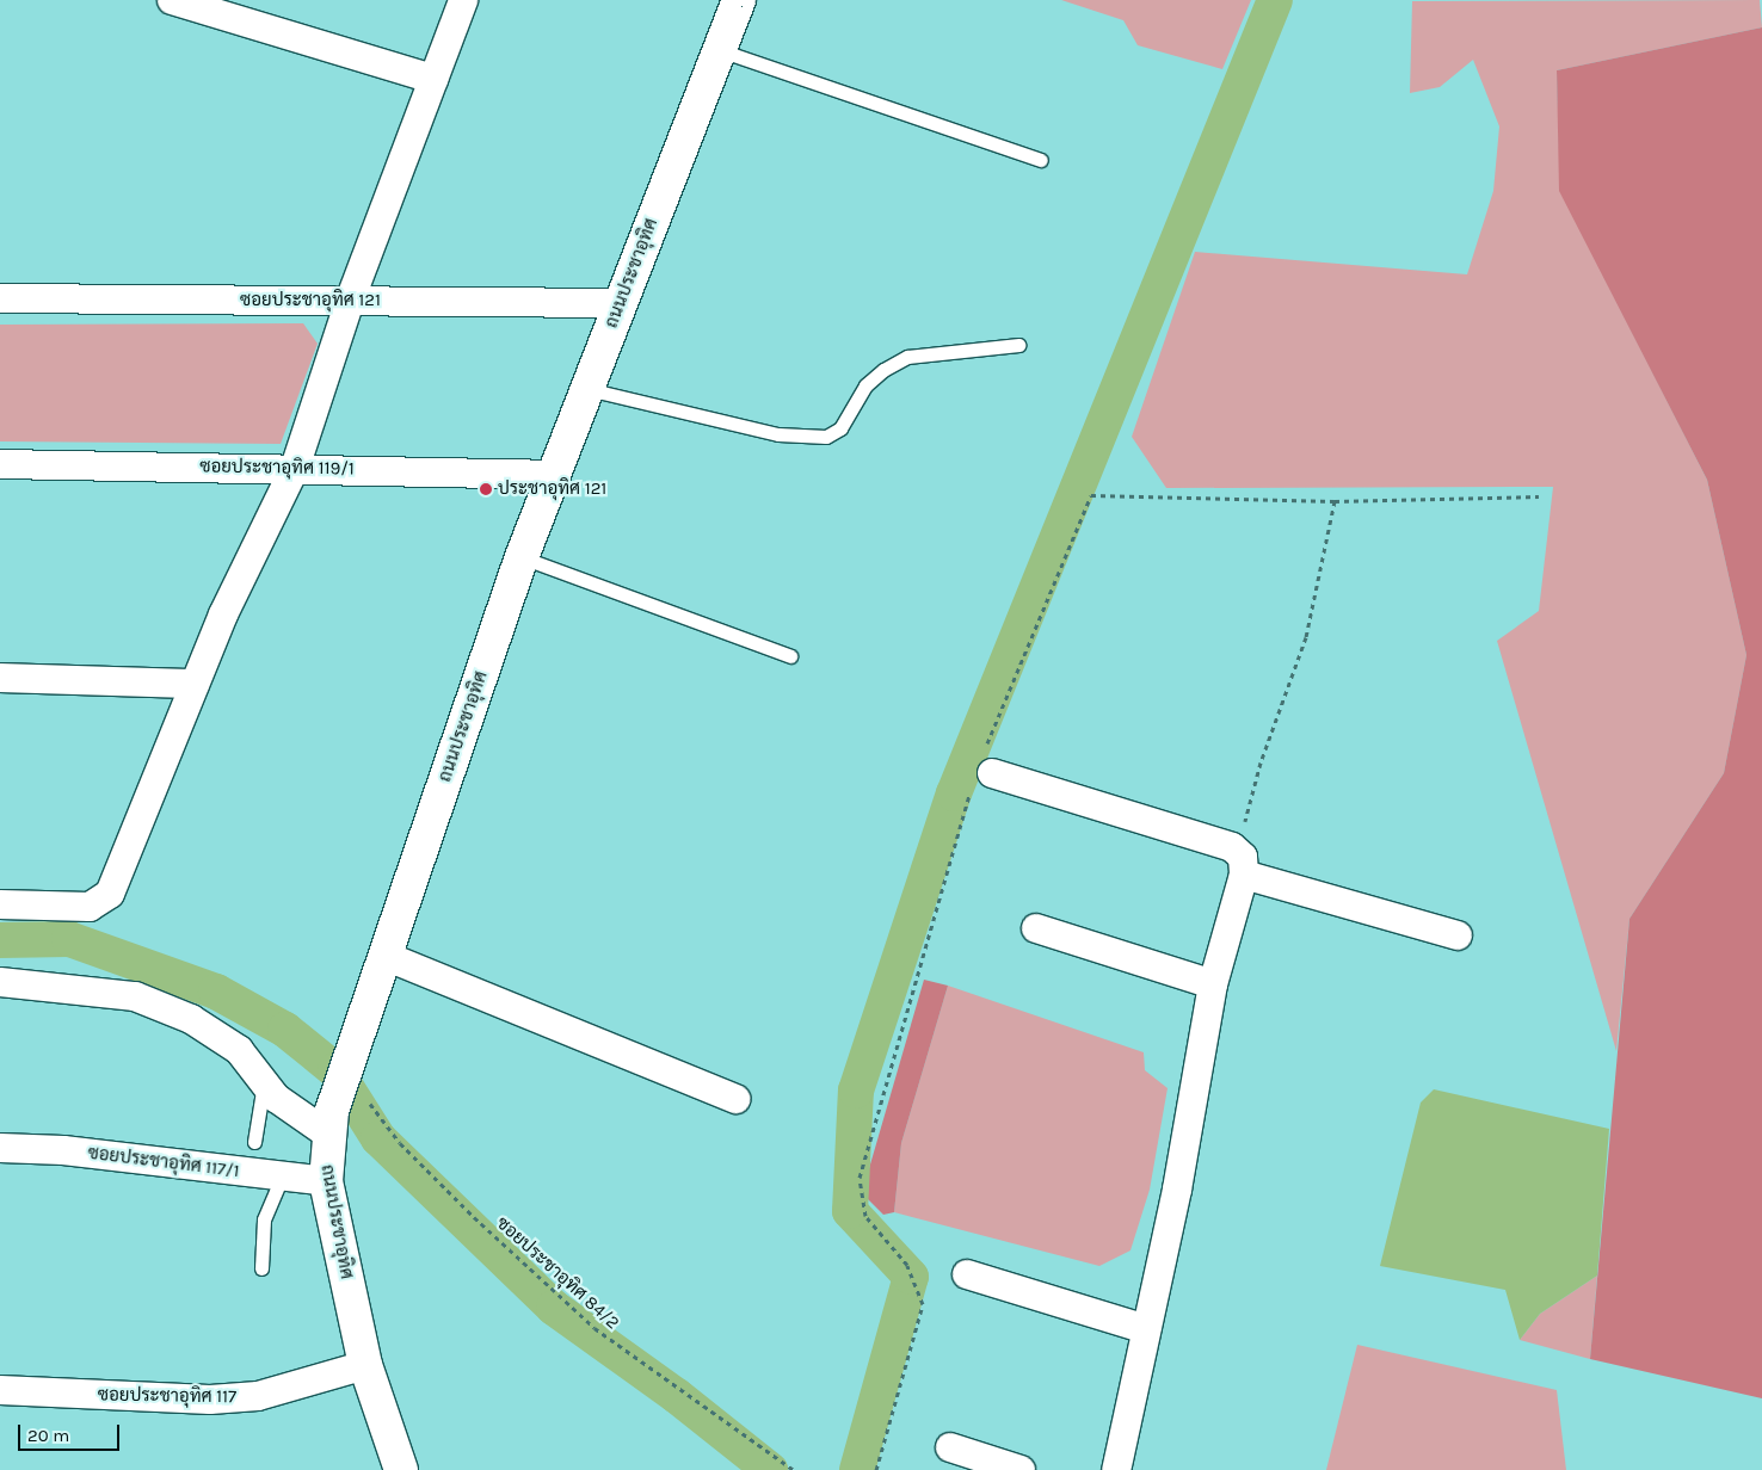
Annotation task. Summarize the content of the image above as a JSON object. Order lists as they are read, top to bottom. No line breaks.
{"streets":{"main road":["ถนนประชาอุทิศ"],"street":["ซอยประชาอุทิศ 121","ซอยประชาอุทิศ 119/1","ซอยประชาอุทิศ 117/1","ซอยประชาอุทิศ 117"],"path":["ซอยประชาอุทิศ 84/2"]},"crossings":[["ถนนประชาอุทิศ","ซอยประชาอุทิศ 121"],["ถนนประชาอุทิศ","ซอยประชาอุทิศ 119/1"],["ถนนประชาอุทิศ","ซอยประชาอุทิศ 117/1"],["ถนนประชาอุทิศ","ซอยประชาอุทิศ 117"]],"places":["ประชาอุทิศ 121"],"scale_bar":"20 m"}
